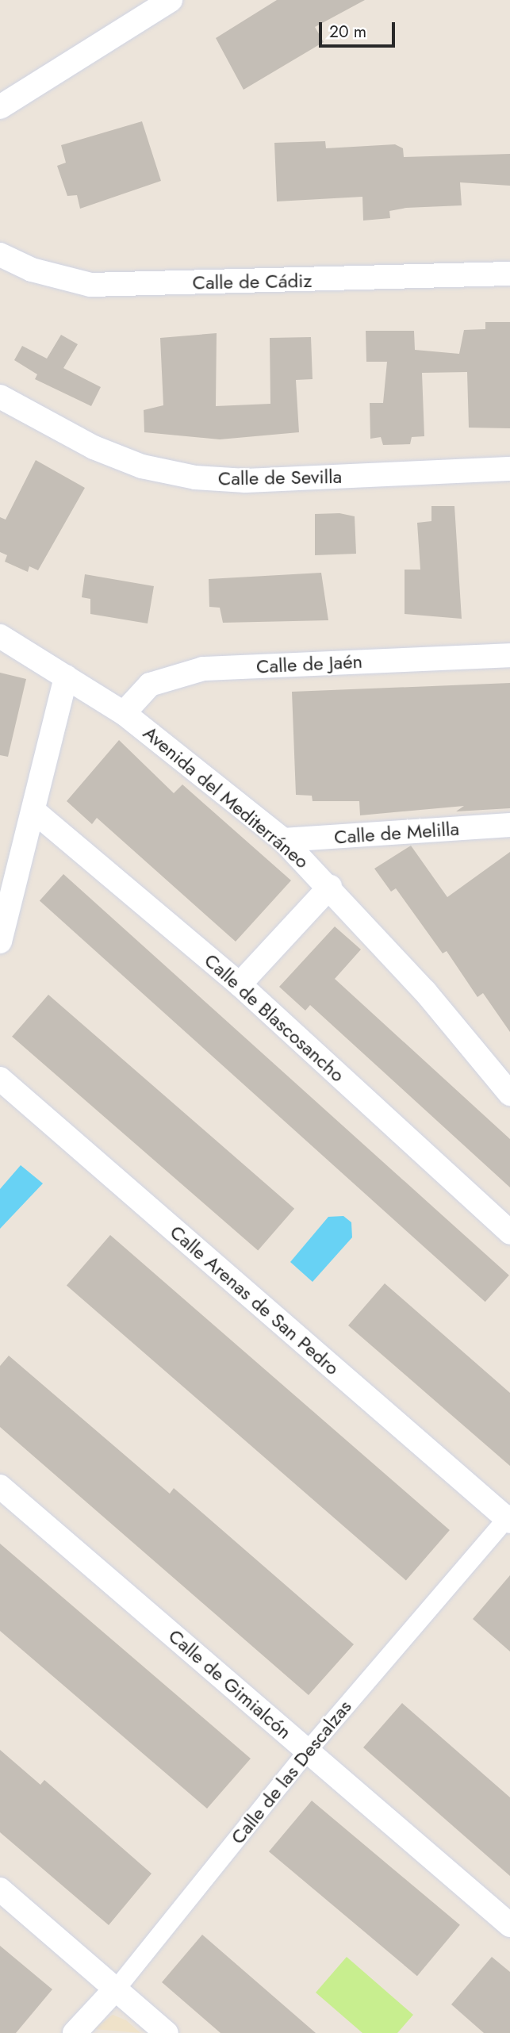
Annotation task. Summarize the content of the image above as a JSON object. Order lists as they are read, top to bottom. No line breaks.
{"streets":{"street":["Calle de Cádiz","Calle de Sevilla","Calle de Jaén","Avenida del Mediterráneo","Calle de Melilla","Calle de Blascosancho","Calle Arenas de San Pedro","Calle de Gimialcón","Calle de las Descalzas"]},"crossings":[["Calle de Jaén","Avenida del Mediterráneo"],["Avenida del Mediterráneo","Calle de Melilla"],["Calle Arenas de San Pedro","Calle de las Descalzas"],["Calle de Gimialcón","Calle de las Descalzas"]],"scale_bar":"20 m"}
